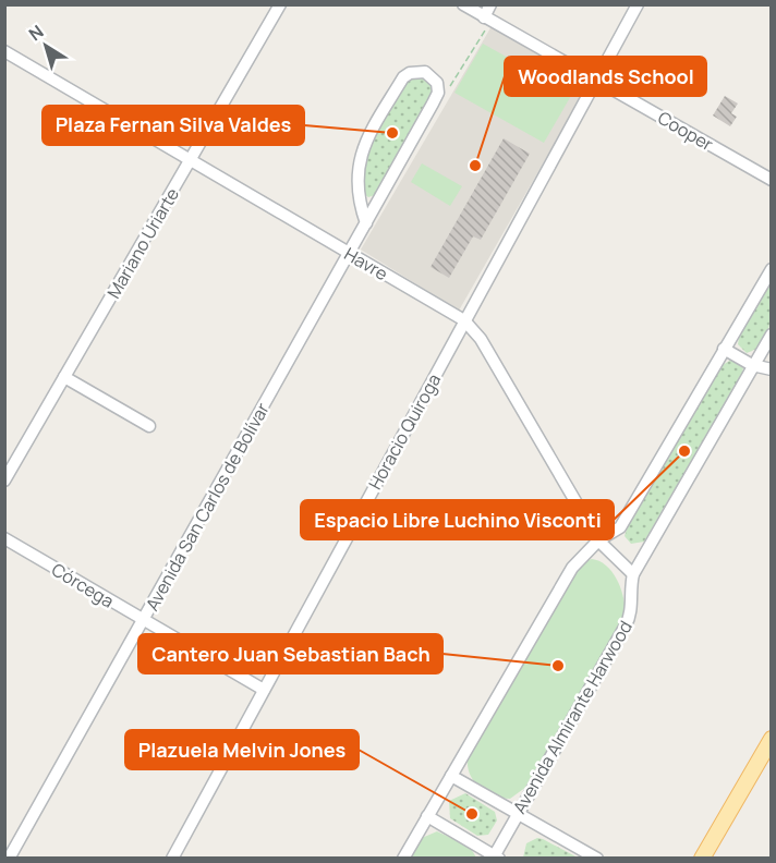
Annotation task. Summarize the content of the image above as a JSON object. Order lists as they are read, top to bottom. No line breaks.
{"streets":{"street":["Cooper","Mariano Uriarte","Havre","Horacio Quiroga","Avenida San Carlos de Bolívar","Córcega","Avenida Almirante Harwood"]},"crossings":[["Cooper","Horacio Quiroga"],["Mariano Uriarte","Havre"],["Havre","Horacio Quiroga"],["Havre","Avenida San Carlos de Bolívar"],["Havre","Avenida Almirante Harwood"],["Horacio Quiroga","Córcega"],["Avenida San Carlos de Bolívar","Córcega"]],"places":["Plaza Fernan Silva Valdes","Woodlands School","Espacio Libre Luchino Visconti","Cantero Juan Sebastian Bach","Plazuela Melvin Jones"],"north":"top left"}
